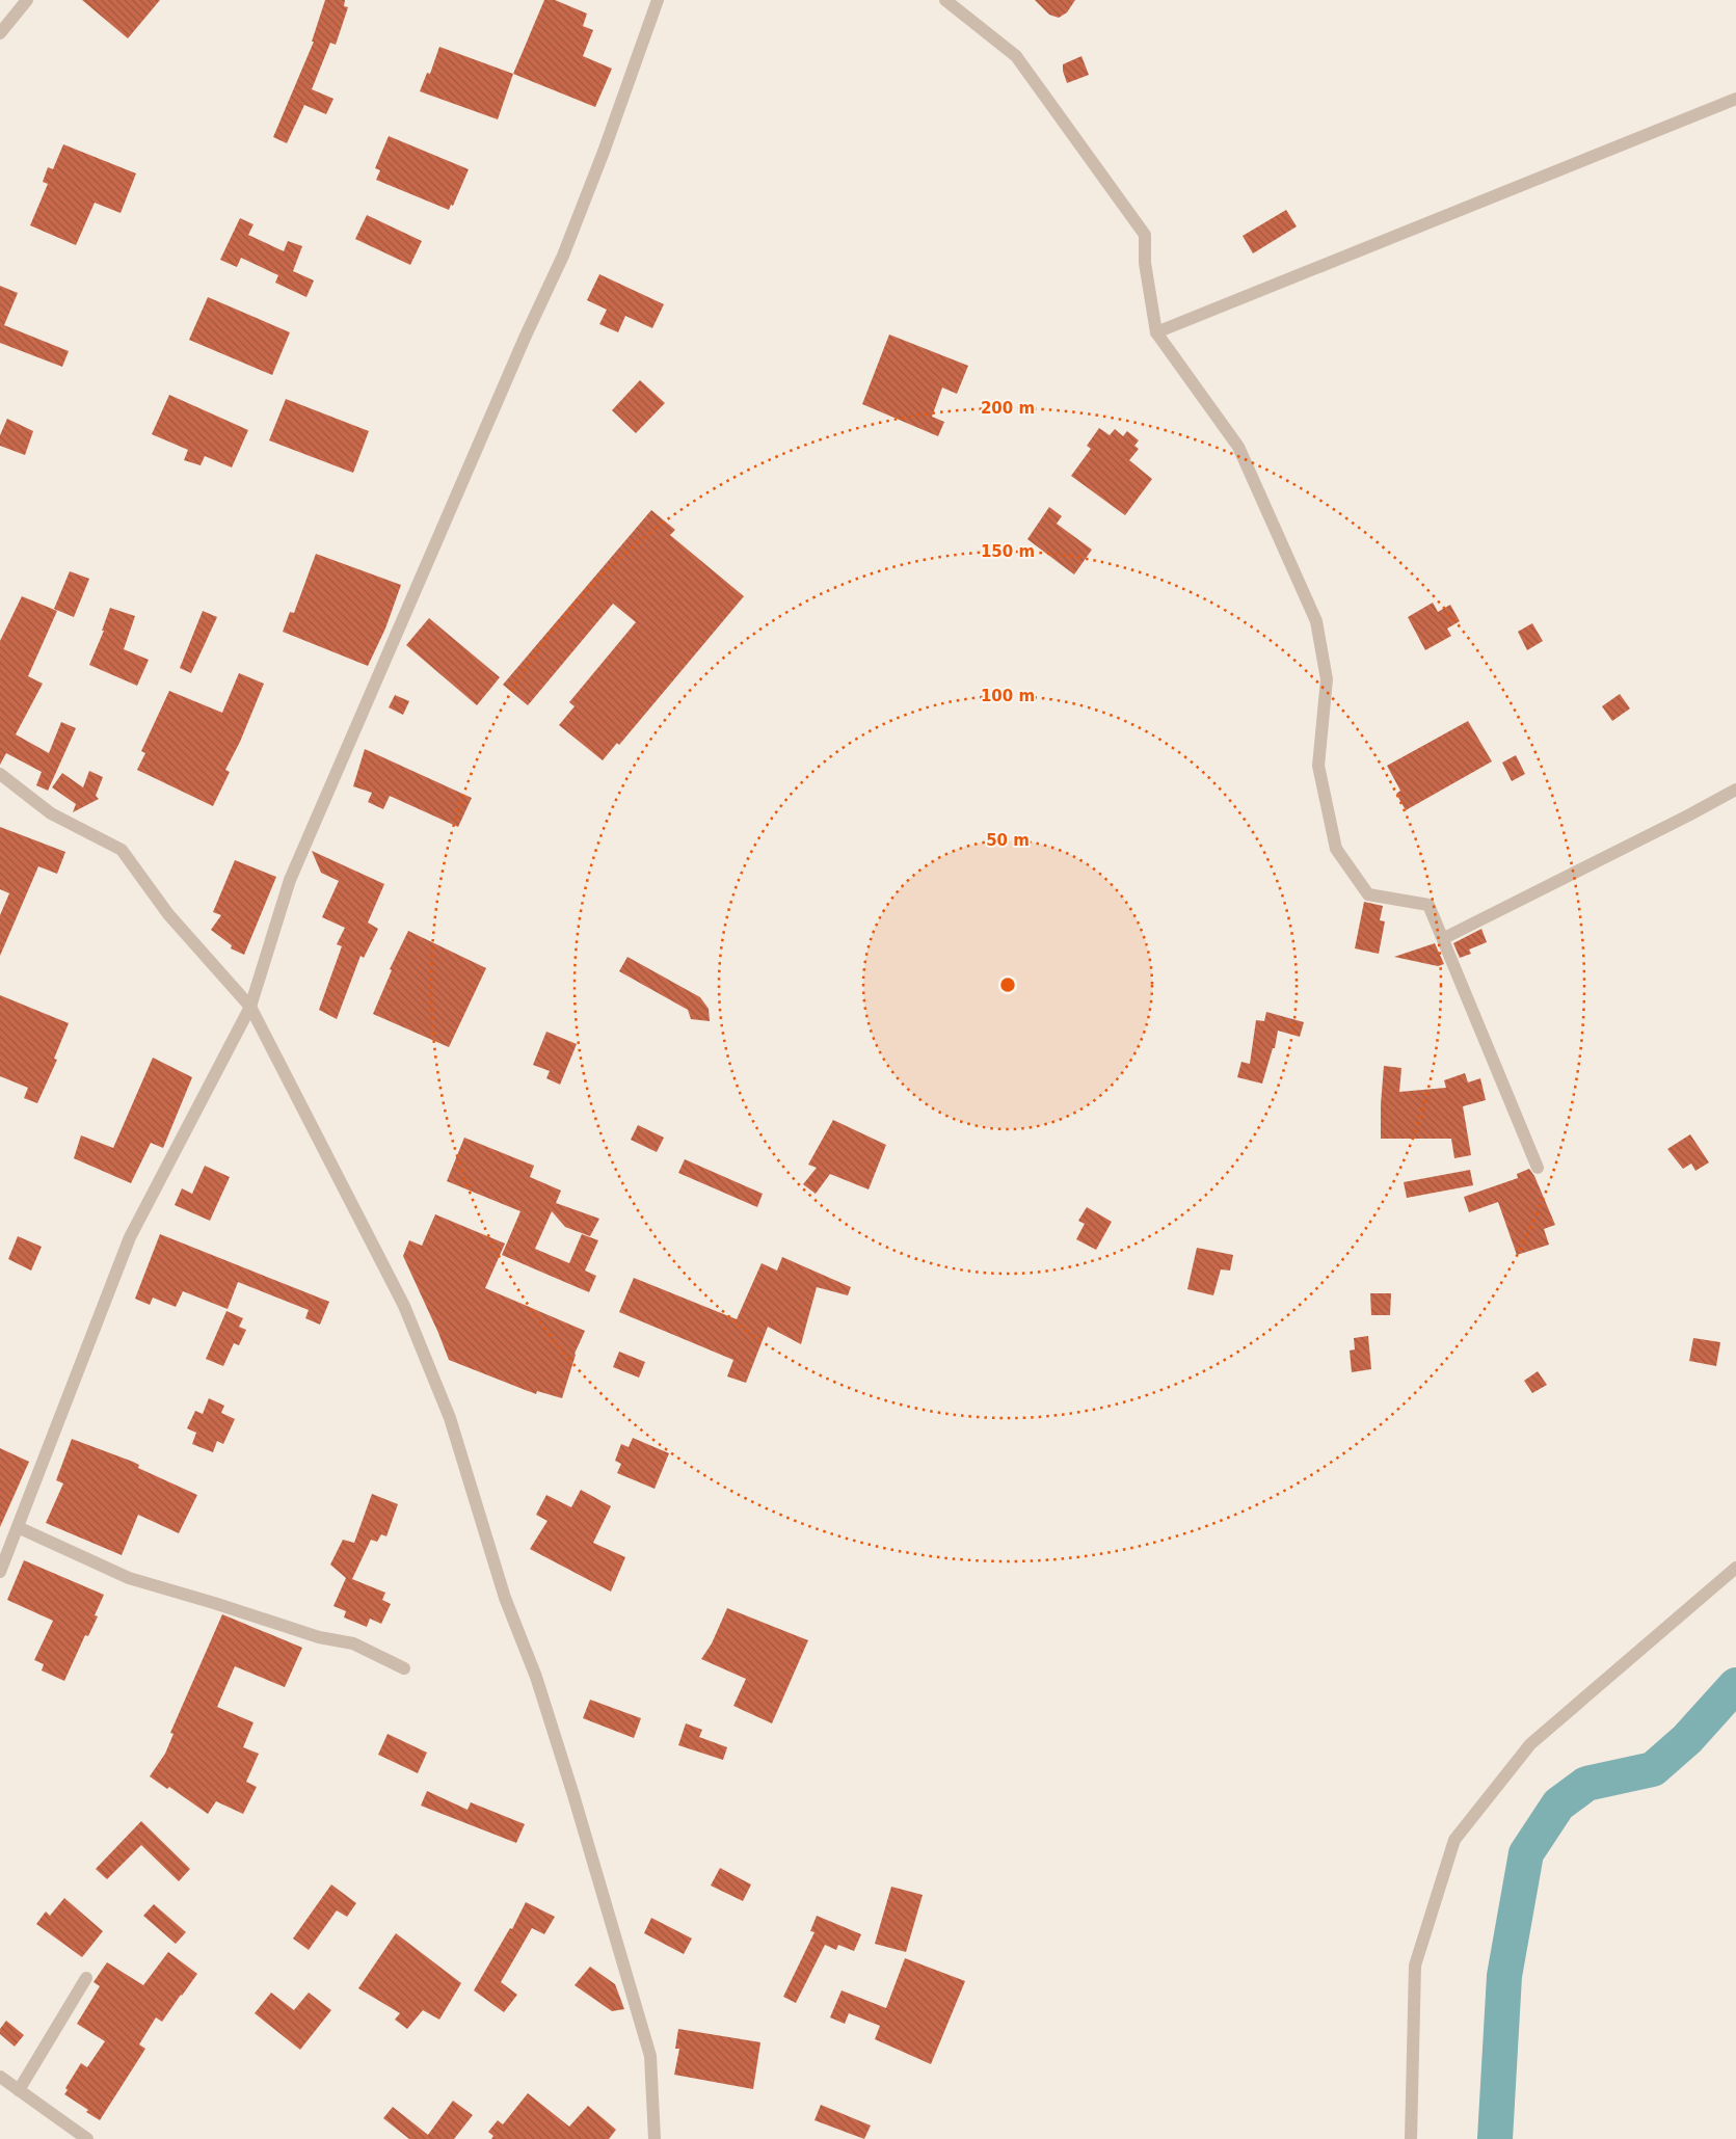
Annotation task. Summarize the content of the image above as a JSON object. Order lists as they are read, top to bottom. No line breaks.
{"rings":["200 m","150 m","100 m","50 m"]}
